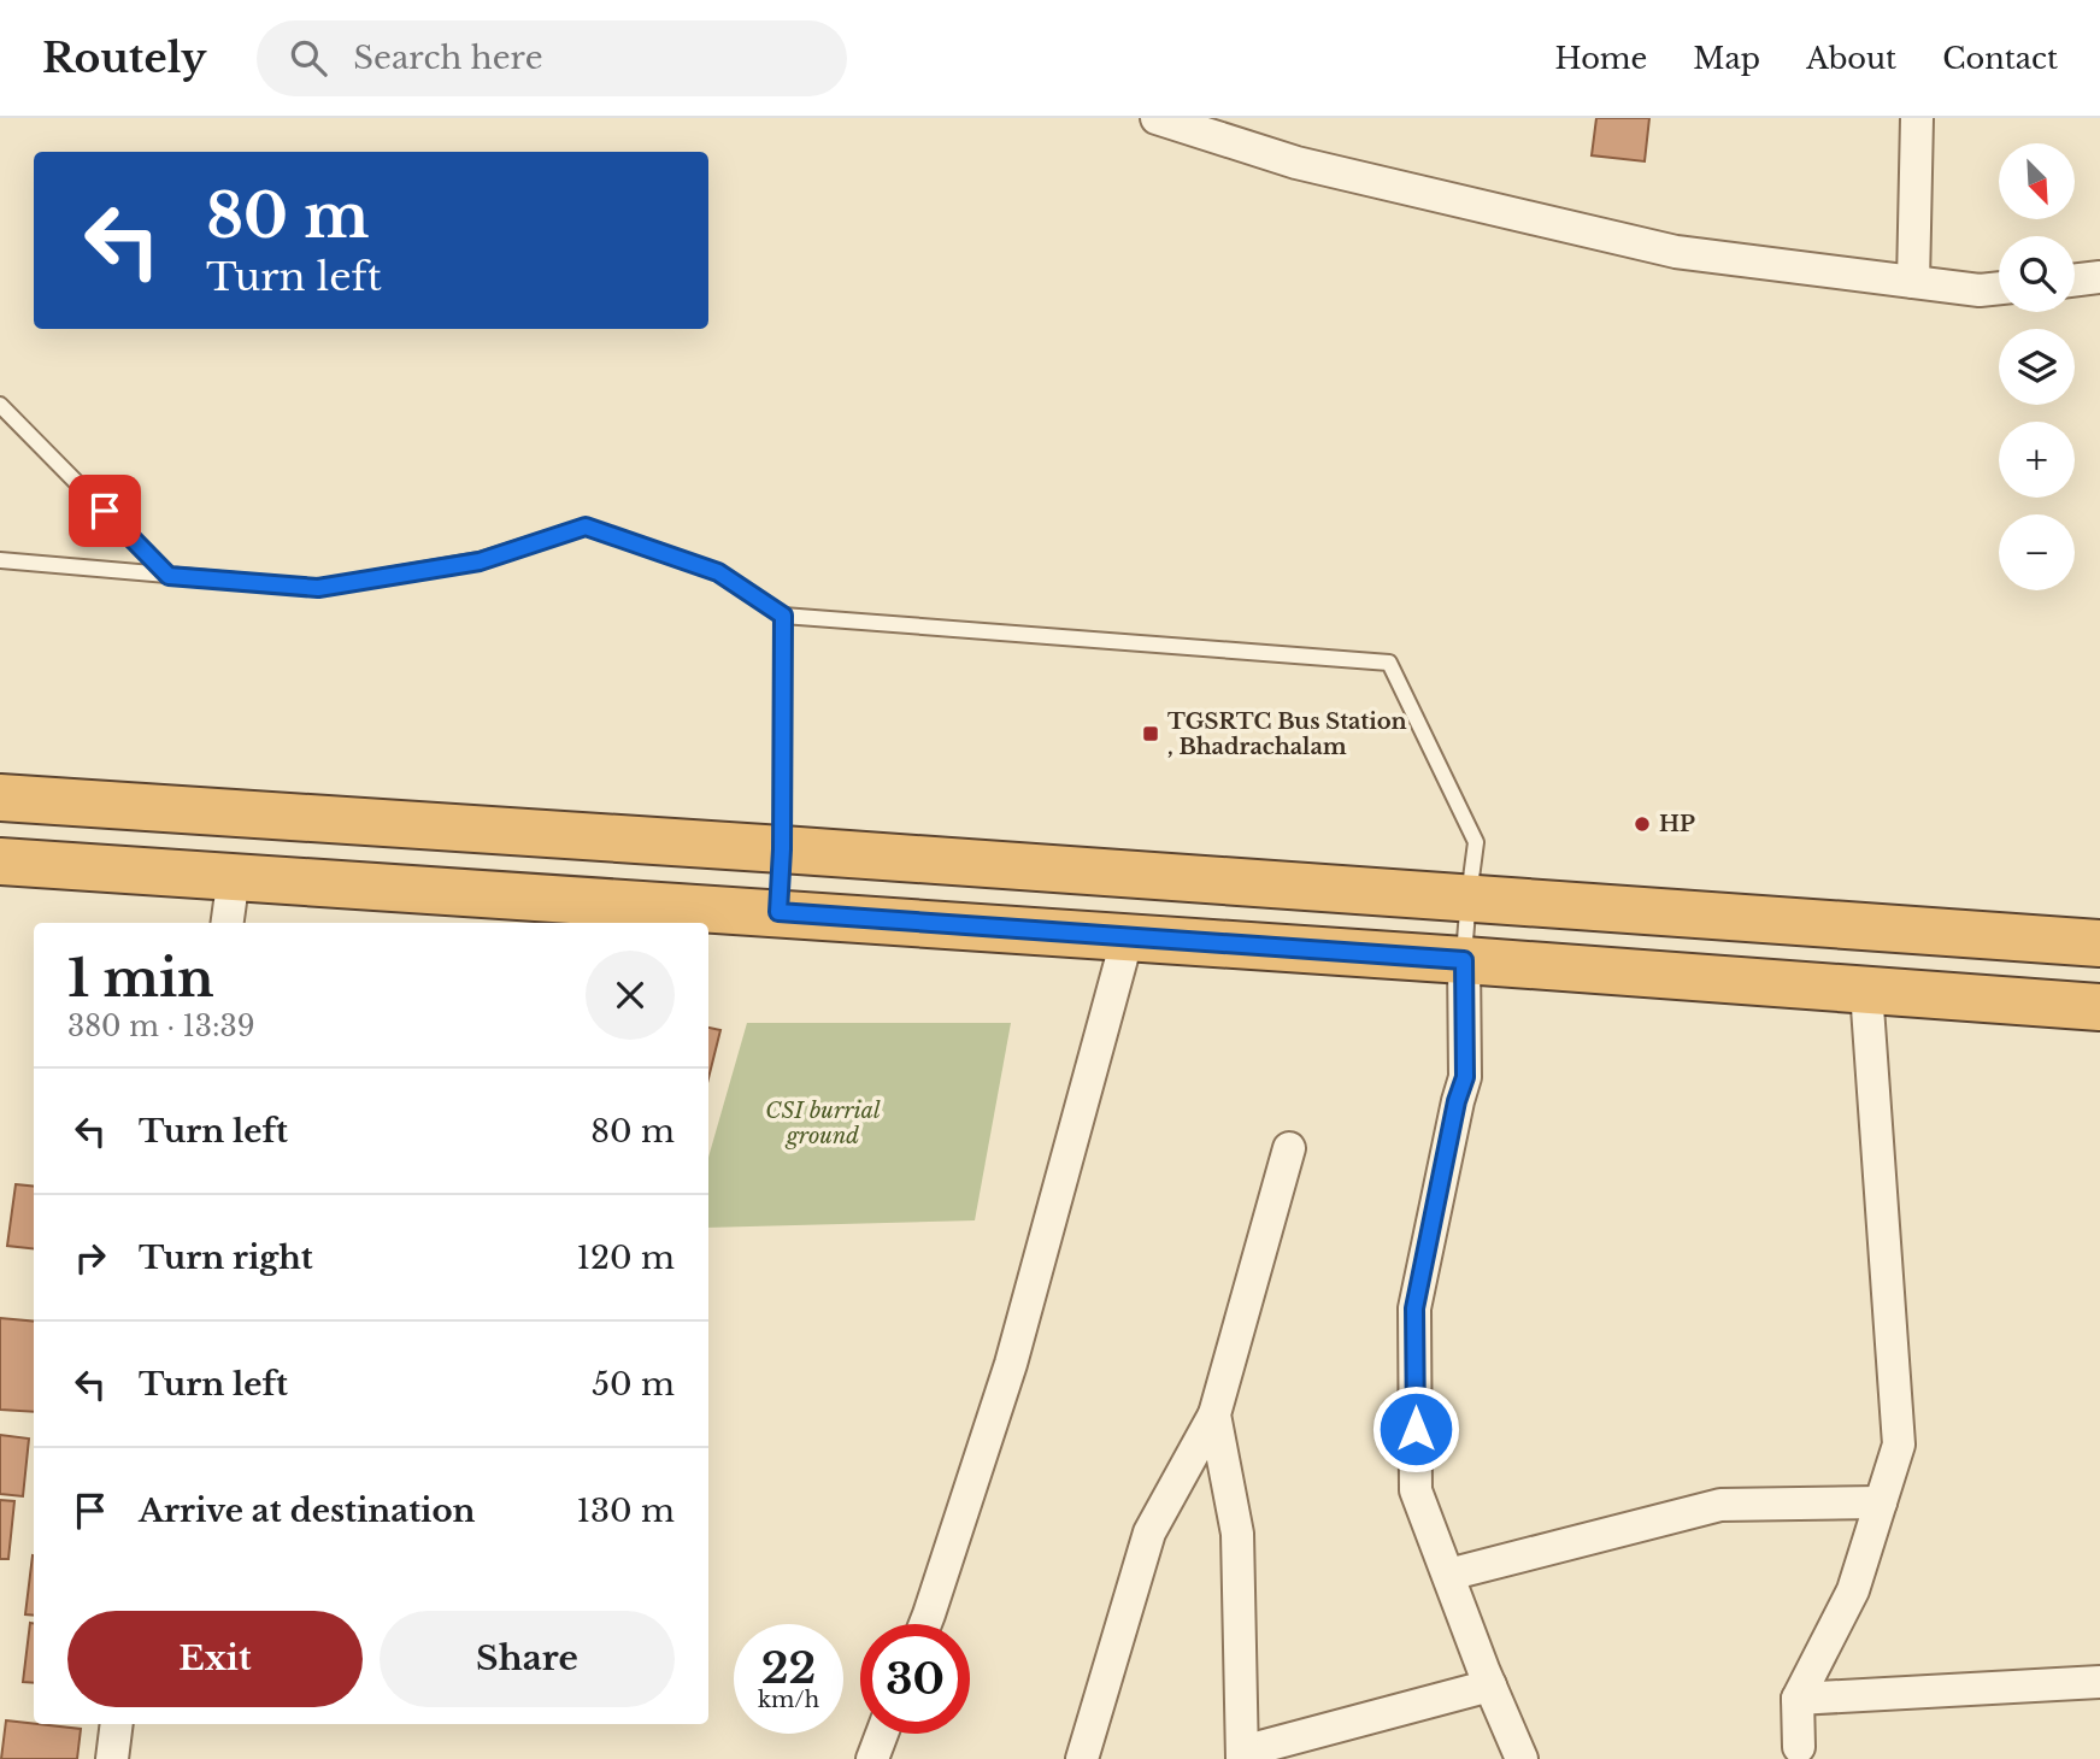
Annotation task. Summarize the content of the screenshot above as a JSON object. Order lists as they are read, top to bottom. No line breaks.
{"parks":["CSI burrial ground"],"places":{"transit":["TGSRTC Bus Station , Bhadrachalam"],"other":["HP"]},"north":"bottom right","page":{"header":"Routely","search":"Search here","nav":["Home","Map","About","Contact"],"map_buttons":["+","−"],"turn":["80 m","Turn left"],"heading":["1 min","380 m · 13:39"],"list":[{"name":"Turn left","value":"80 m"},{"name":"Turn right","value":"120 m"},{"name":"Turn left","value":"50 m"},{"name":"Arrive at destination","value":"130 m"}],"buttons":["Exit","Share"],"speed":"22 km/h","limit":"30"}}
